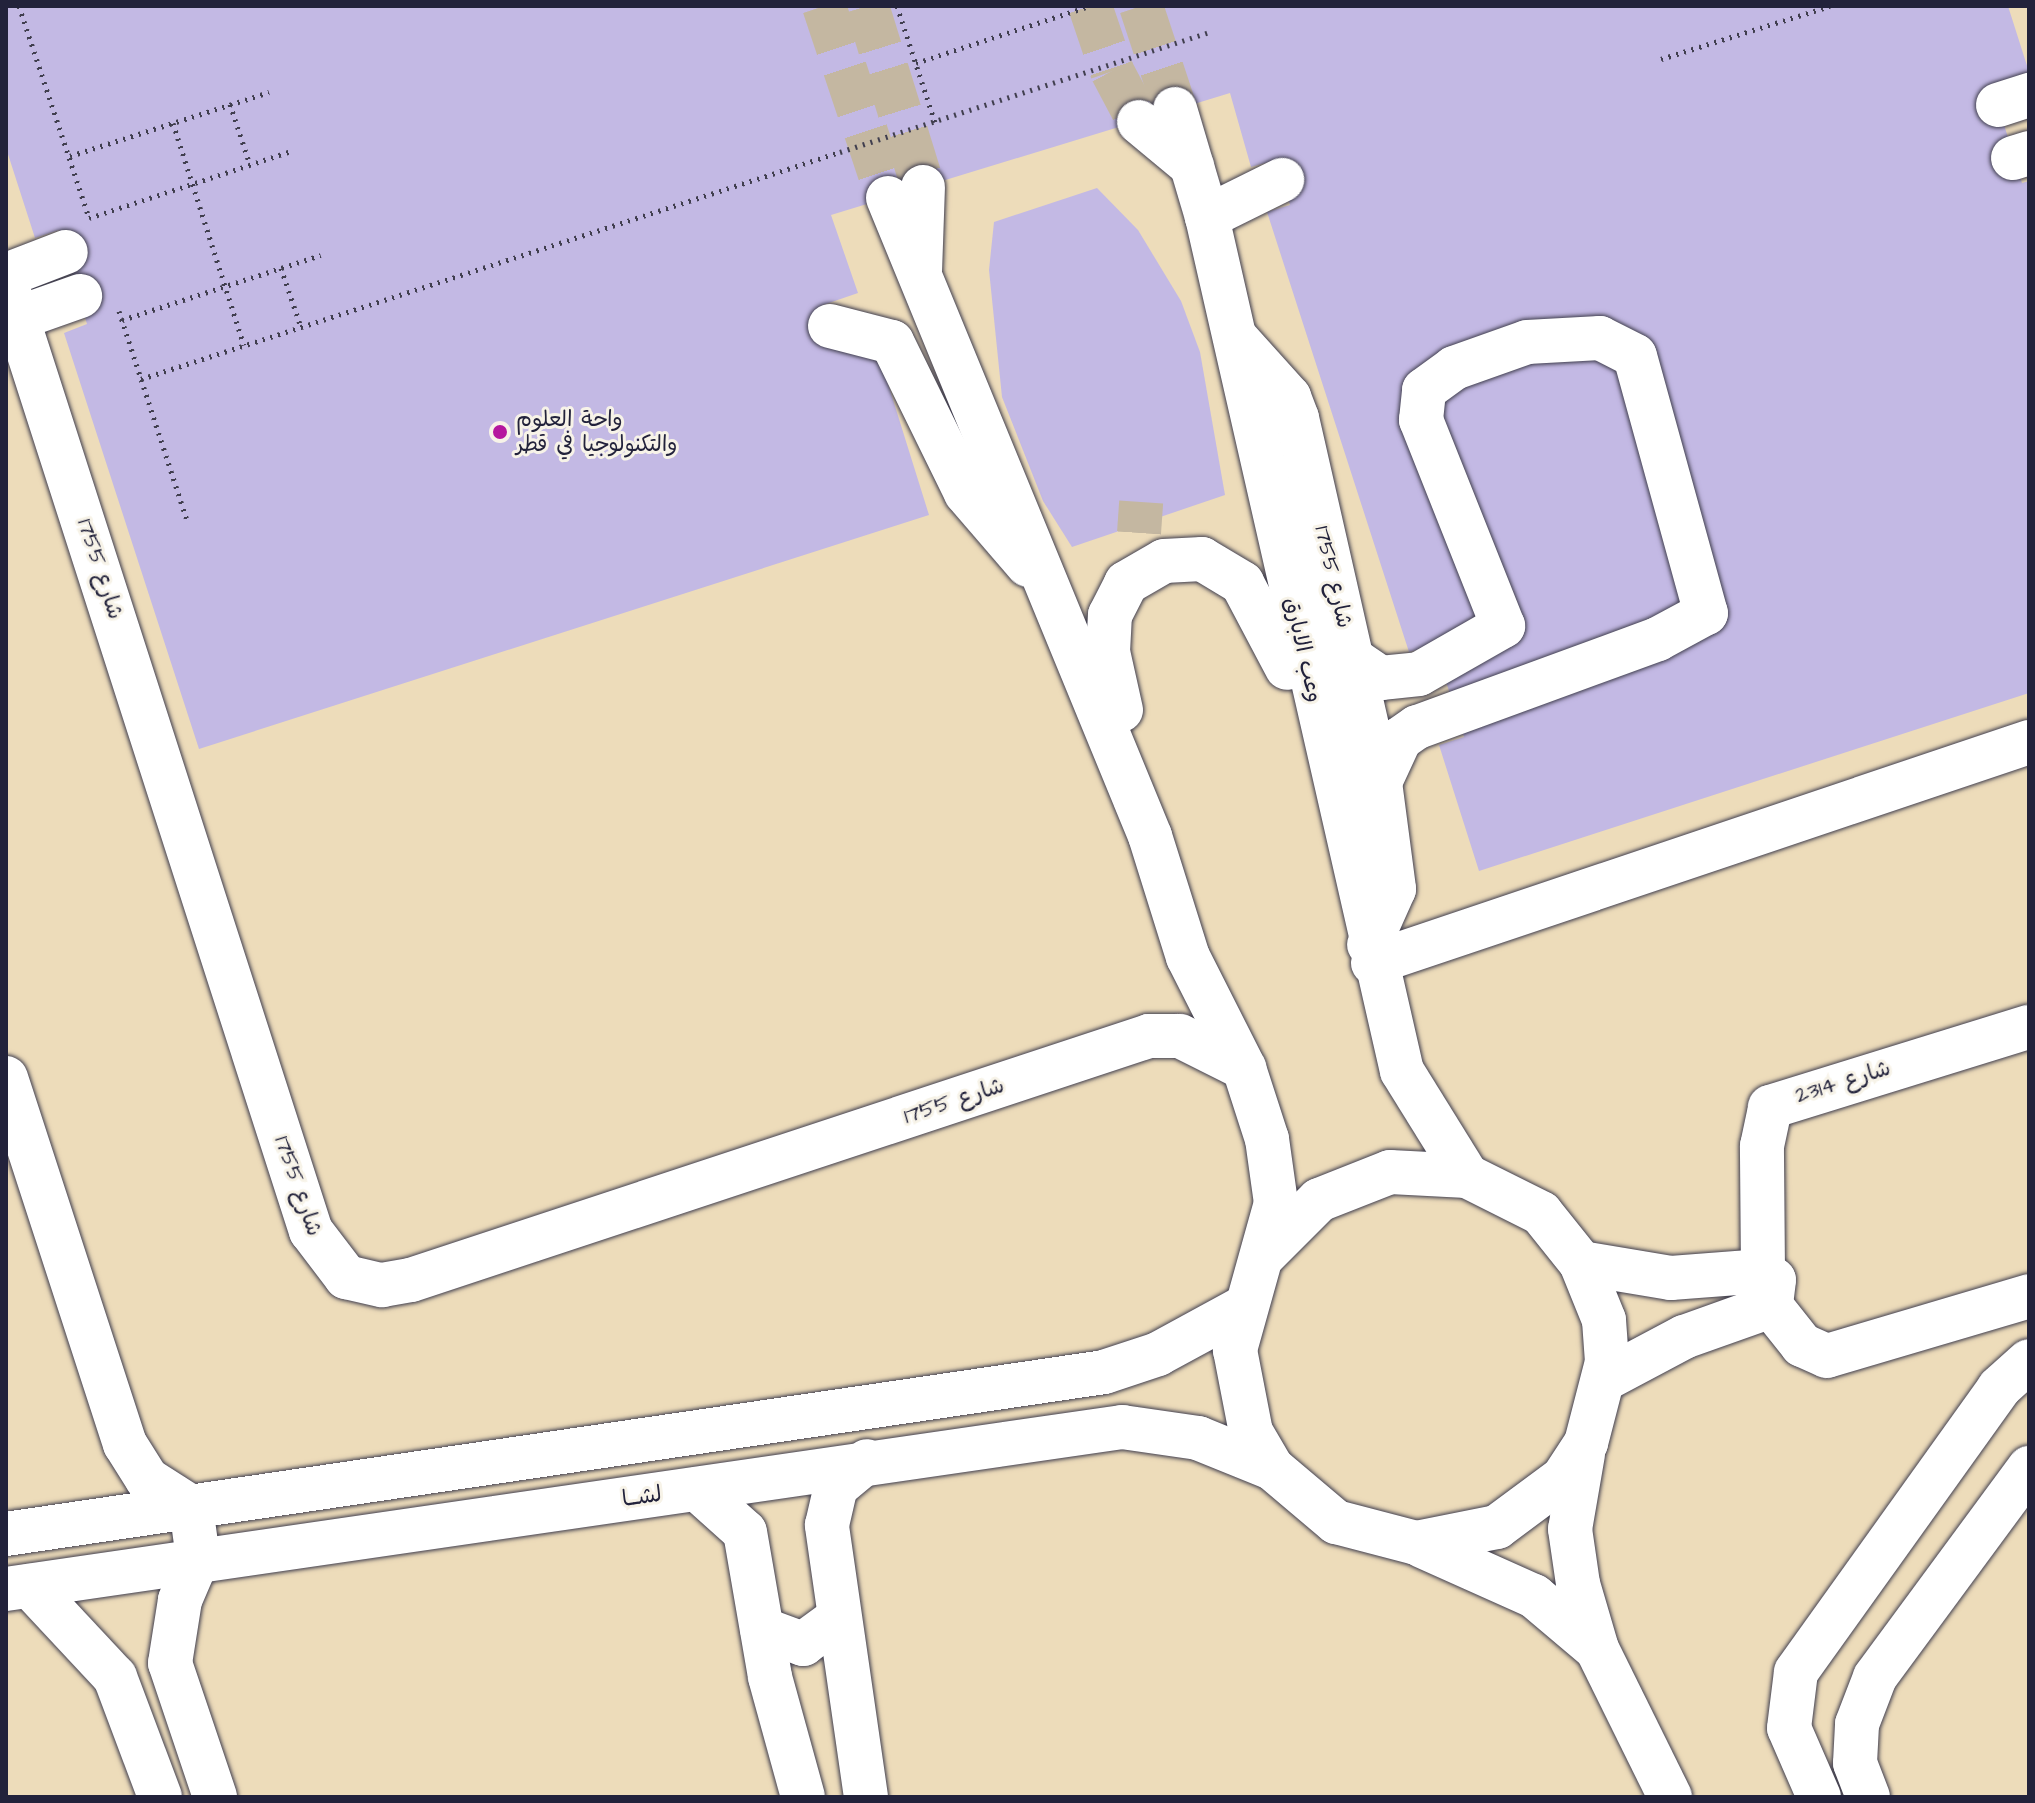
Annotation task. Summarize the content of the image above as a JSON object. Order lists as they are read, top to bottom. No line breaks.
{"streets":{"street":["شارع 1755","وعب الابارق","شارع 2314","لشــا"]},"crossings":[["شارع 1755","وعب الابارق"]],"places":["واحة العلوم والتكنولوجيا في قطر"]}
